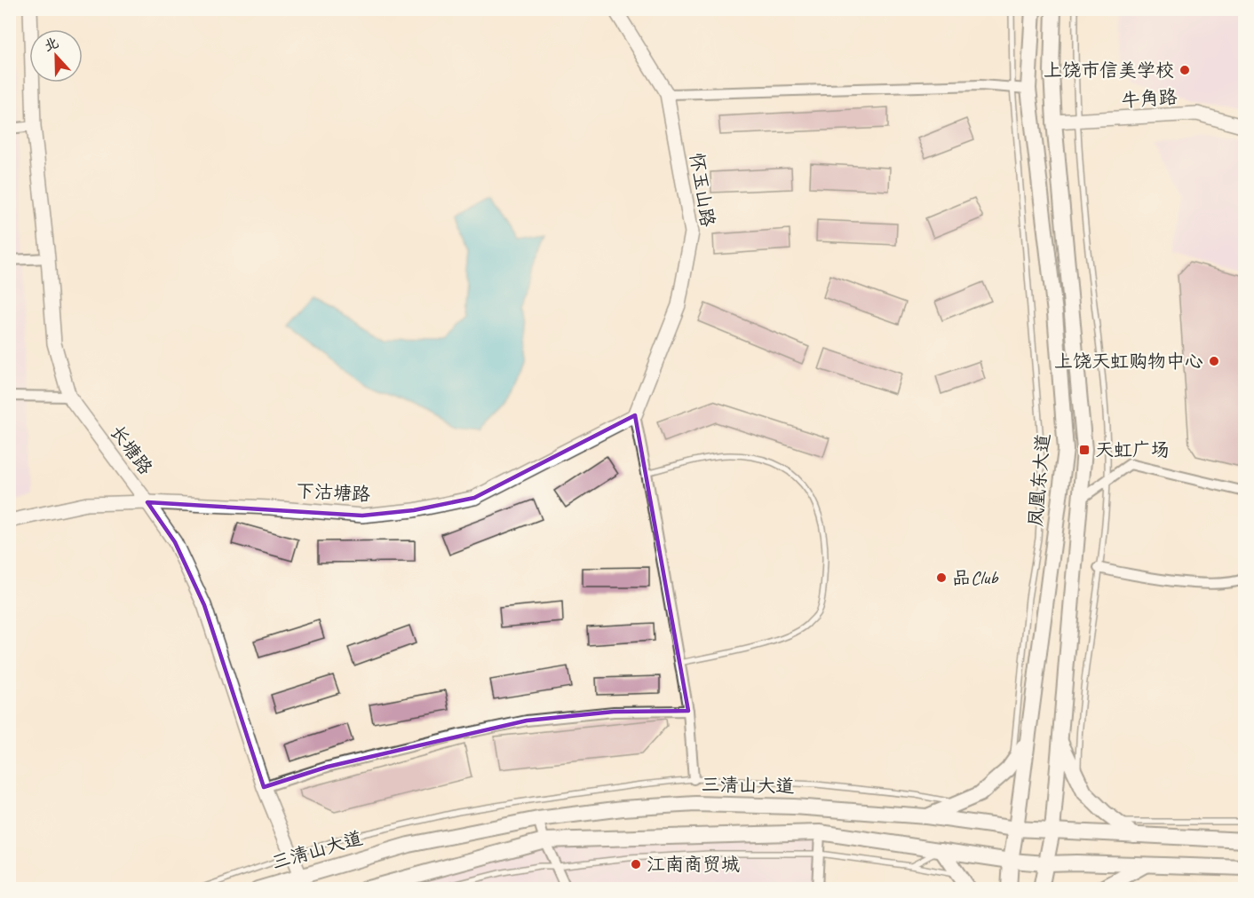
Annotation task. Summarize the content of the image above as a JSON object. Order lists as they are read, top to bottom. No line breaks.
{"streets":{"main road":["凤凰东大道","三清山大道"],"street":["牛角路","怀玉山路","长塘路","下沽塘路"]},"crossings":[["怀玉山路","下沽塘路"],["长塘路","下沽塘路"],["长塘路","三清山大道"],["凤凰东大道","三清山大道"]],"places":{"other":["上饶市信美学校","上饶天虹购物中心","品Club","江南商贸城"],"transit":["天虹广场"]},"north":"top"}
